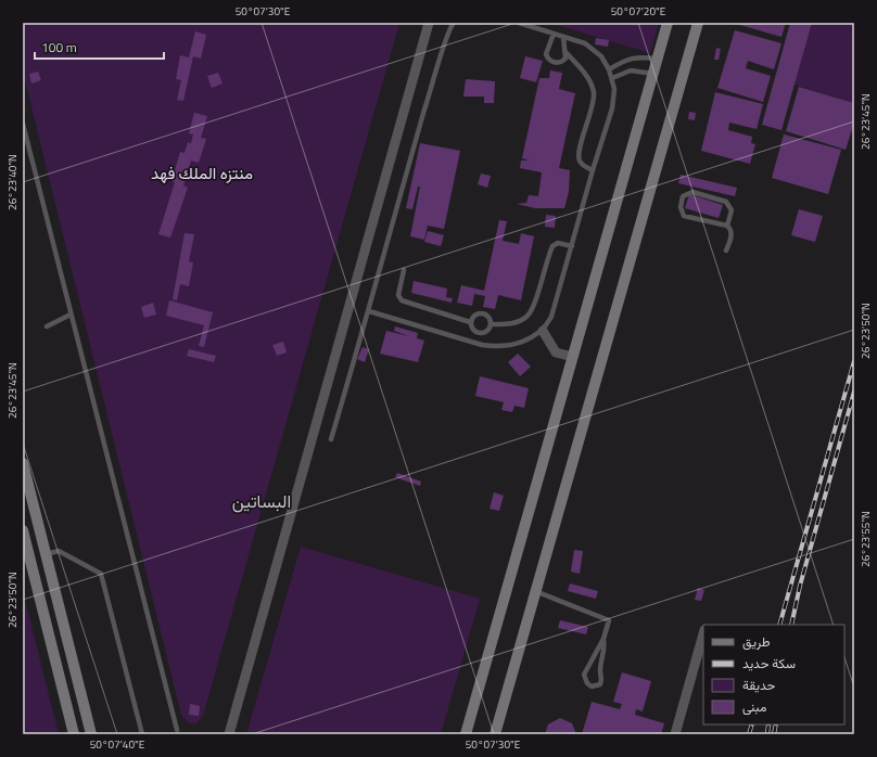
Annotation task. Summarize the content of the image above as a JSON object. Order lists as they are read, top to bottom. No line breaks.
{"districts":["البساتين"],"parks":["منتزه الملك فهد"],"legend":["طريق","سكة حديد","حديقة","مبنى"],"scale_bar":"100 m","coordinates":["50°07'30\"E","50°07'20\"E","26°23'45\"N","26°23'40\"N","26°23'50\"N","26°23'55\"N","50°07'40\"E"]}
